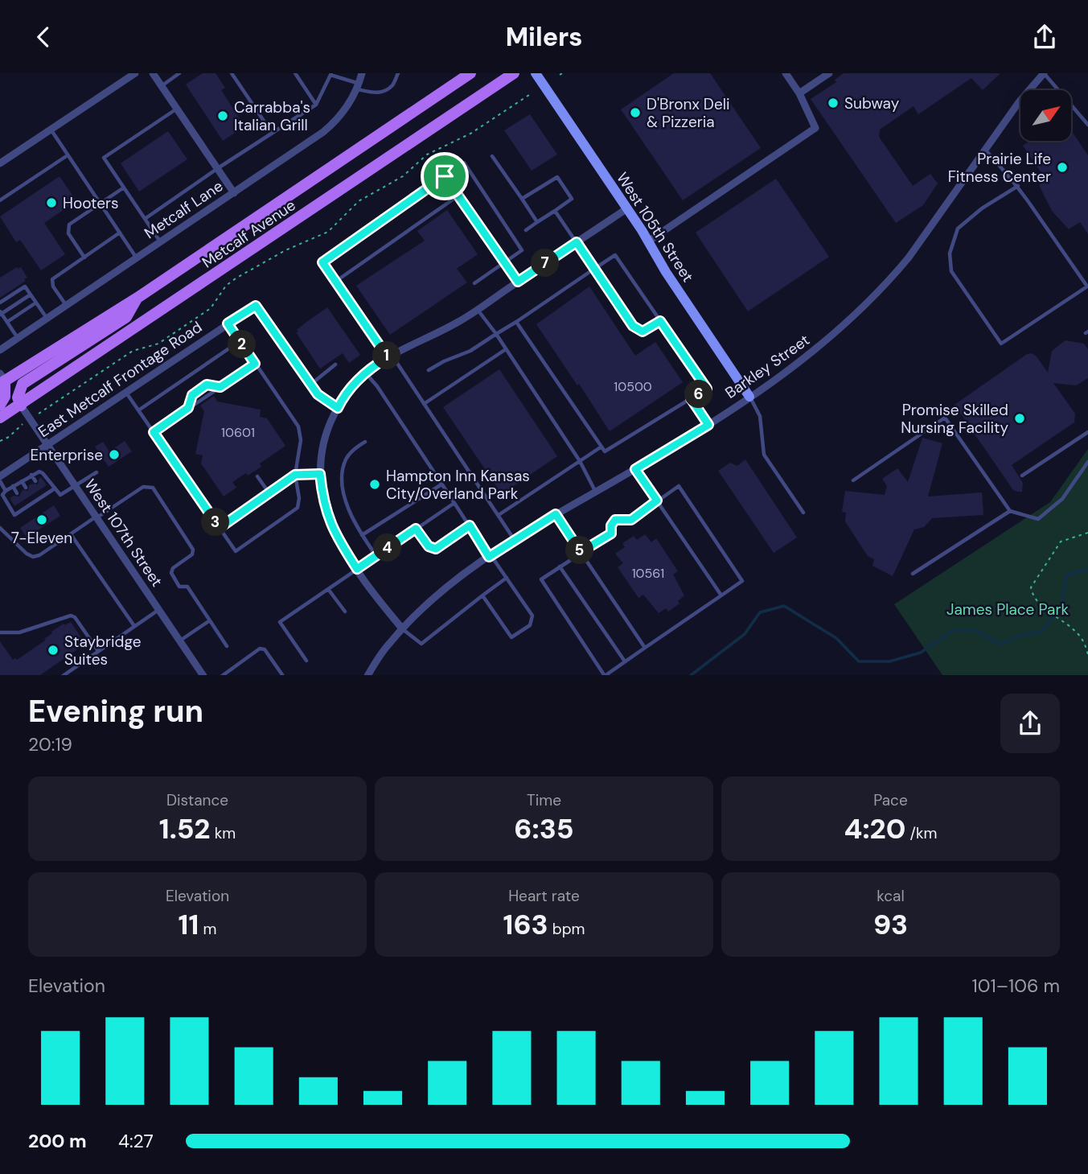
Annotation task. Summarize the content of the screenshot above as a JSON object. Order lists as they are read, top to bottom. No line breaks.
{"streets":{"main road":["Metcalf Avenue"],"street":["Metcalf Lane","West 105th Street","Barkley Street","East Metcalf Frontage Road","West 107th Street"]},"crossings":[["West 105th Street","Barkley Street"],["Metcalf Avenue","West 107th Street"],["East Metcalf Frontage Road","West 107th Street"]],"parks":["James Place Park"],"places":["Subway","D'Bronx Deli & Pizzeria","Carrabba's Italian Grill","Prairie Life Fitness Center","Hooters","Promise Skilled Nursing Facility","Enterprise","Hampton Inn Kansas City/Overland Park","7-Eleven","Staybridge Suites"],"house_numbers":["10500","10601","10561"],"north":"top right","page":{"header":"Milers","pins":["7","2","1","6","3","4","5"],"heading":["Evening run","20:19"],"stats":[["Distance","1.52 km"],["Time","6:35"],["Pace","4:20 /km"],["Elevation","11 m"],["Heart rate","163 bpm"],["kcal","93"]],"chart":["Elevation","101–106 m"],"list":[{"name":"200 m","note":"4:27"}]}}
